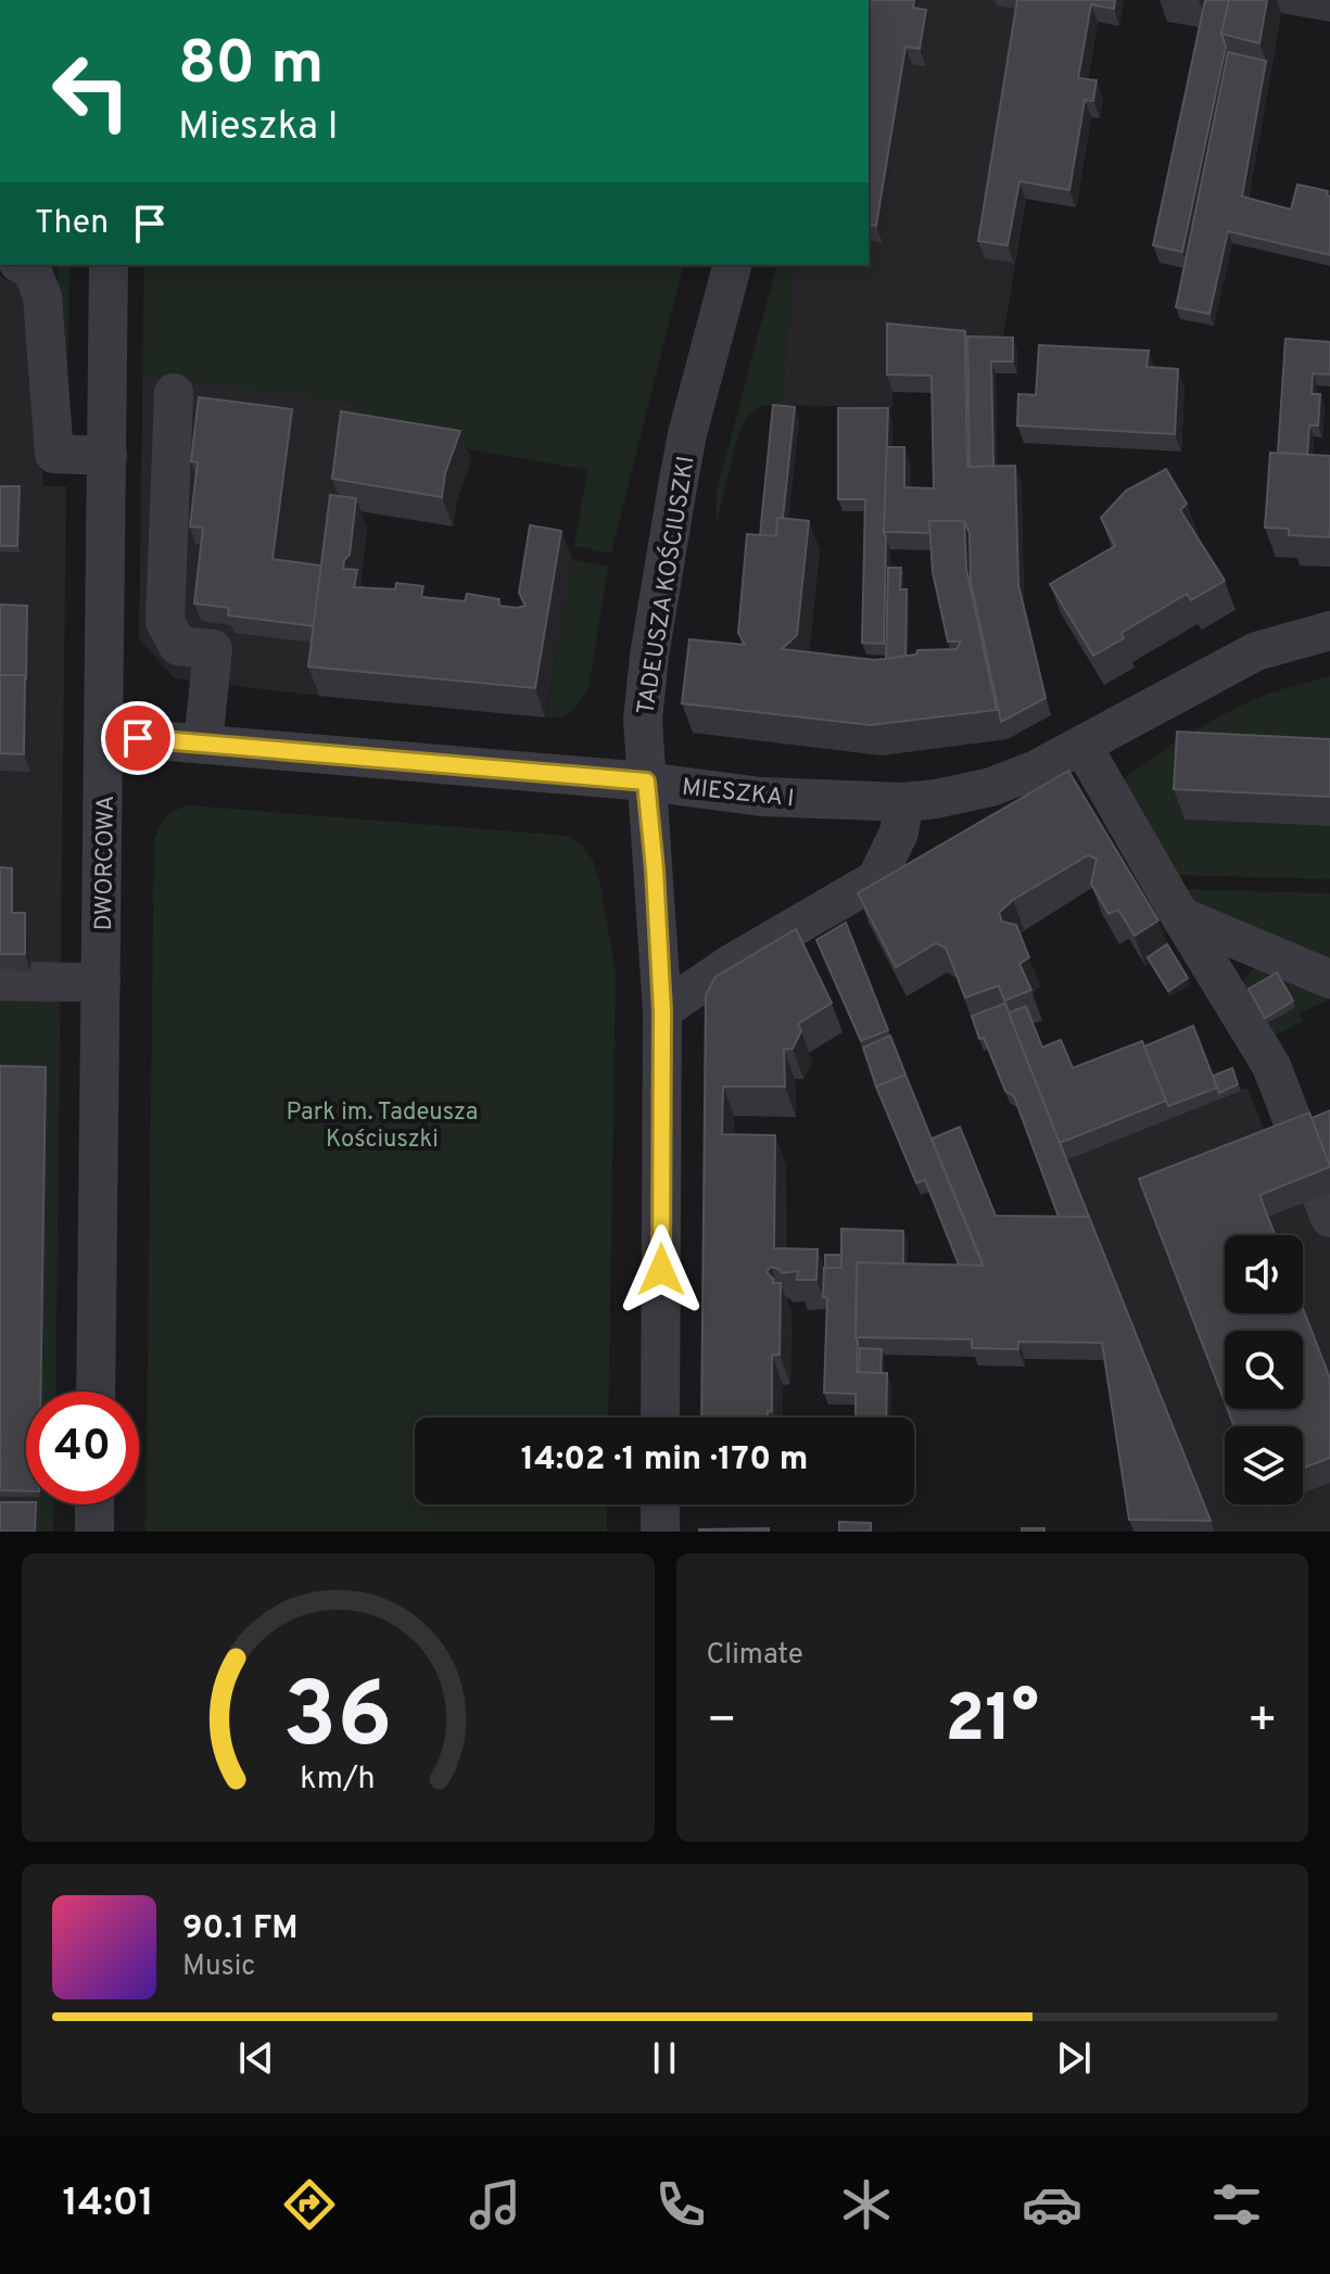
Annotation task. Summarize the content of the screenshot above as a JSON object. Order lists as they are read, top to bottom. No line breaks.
{"streets":{"street":["TADEUSZA KOŚCIUSZKI","MIESZKA I","DWORCOWA"]},"crossings":[["TADEUSZA KOŚCIUSZKI","MIESZKA I"],["MIESZKA I","DWORCOWA"]],"parks":["Park im. Tadeusza Kościuszki"],"page":{"turn":["80 m","Mieszka I"],"then":"Then","limit":"40","trip":"14:02 · 1 min · 170 m","tile":"Climate","heat":["−","21°","+"],"song":["90.1 FM","Music"],"tabs":"14:01","gauge":["36","km/h"]}}
